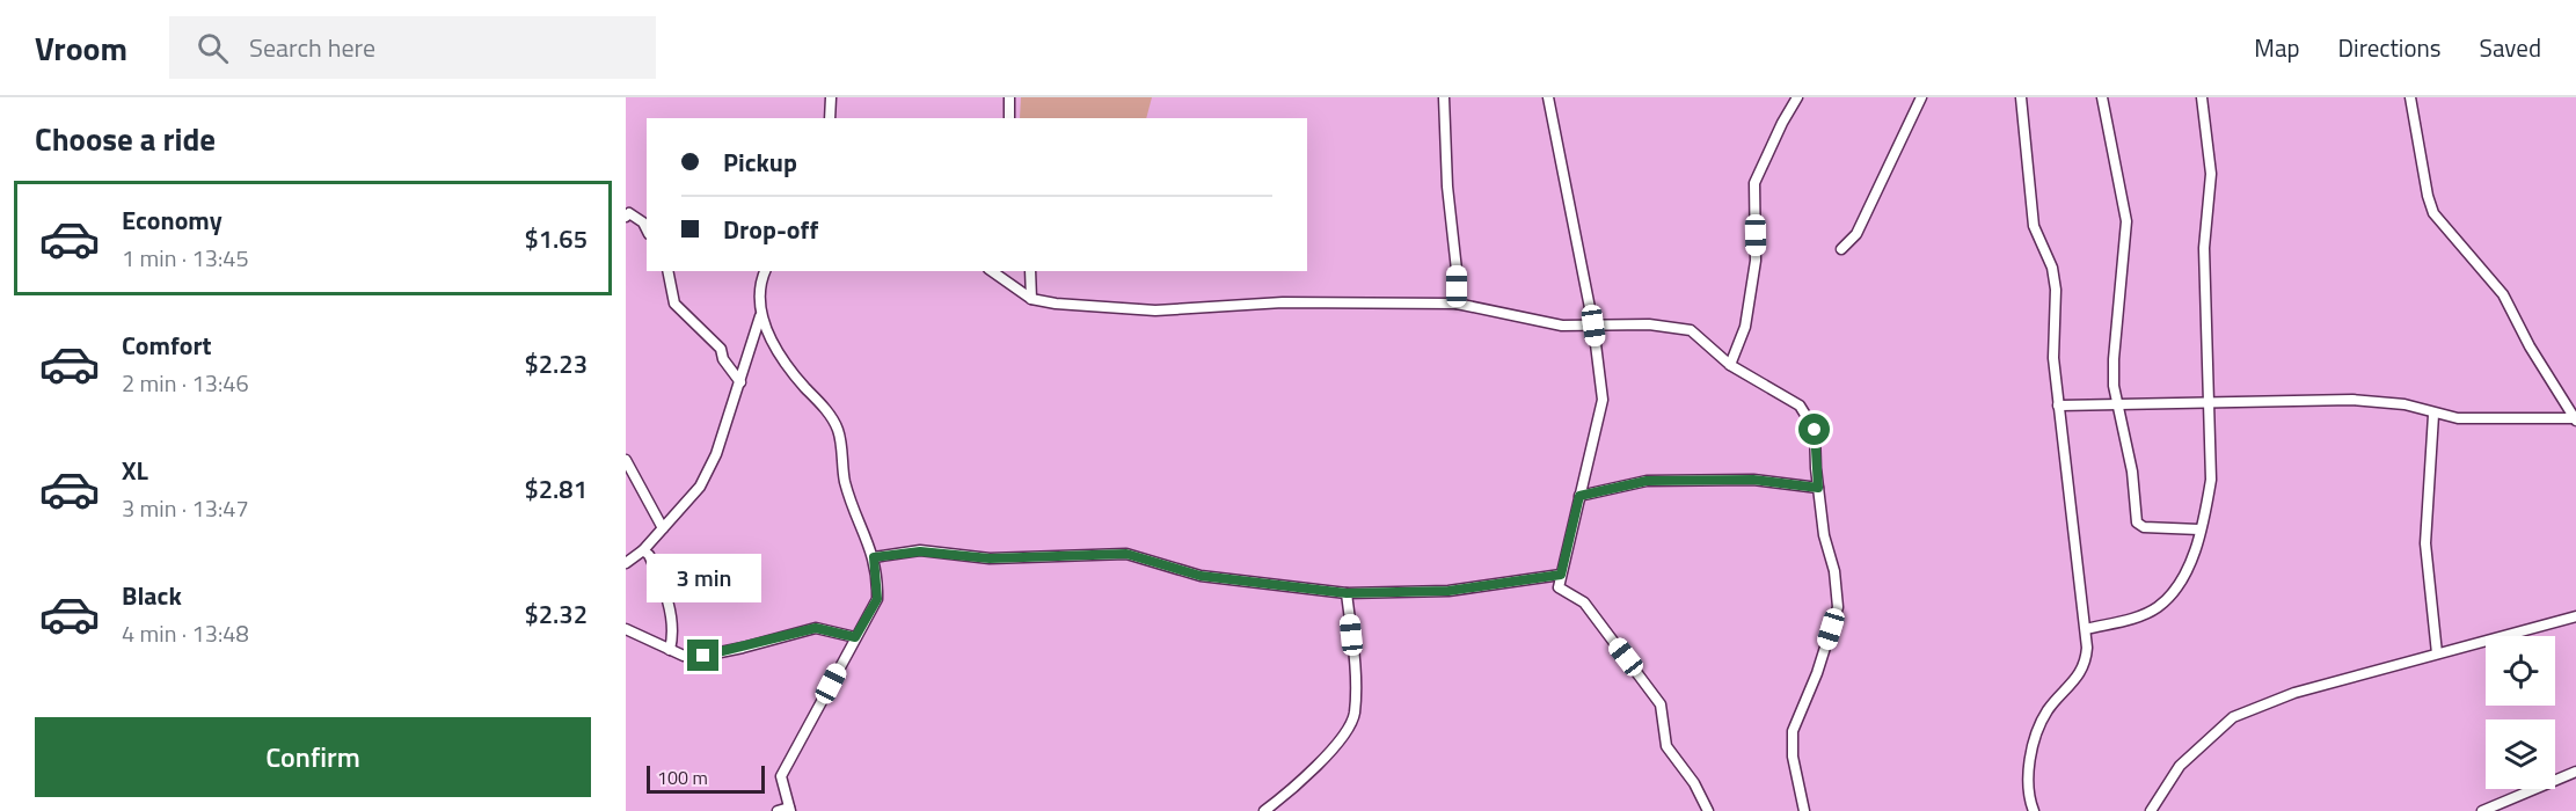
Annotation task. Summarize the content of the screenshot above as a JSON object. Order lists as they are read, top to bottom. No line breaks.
{"scale_bar":"100 m","page":{"header":"Vroom","search":"Search here","nav":["Map","Directions","Saved"],"heading":"Choose a ride","banner":["Pickup","Drop-off"],"list":[{"name":"Economy","note":"1 min · 13:45","value":"$1.65"},{"name":"Comfort","note":"2 min · 13:46","value":"$2.23"},{"name":"XL","note":"3 min · 13:47","value":"$2.81"},{"name":"Black","note":"4 min · 13:48","value":"$2.32"}],"bubble":"3 min","buttons":"Confirm","scale":"100 m"}}
